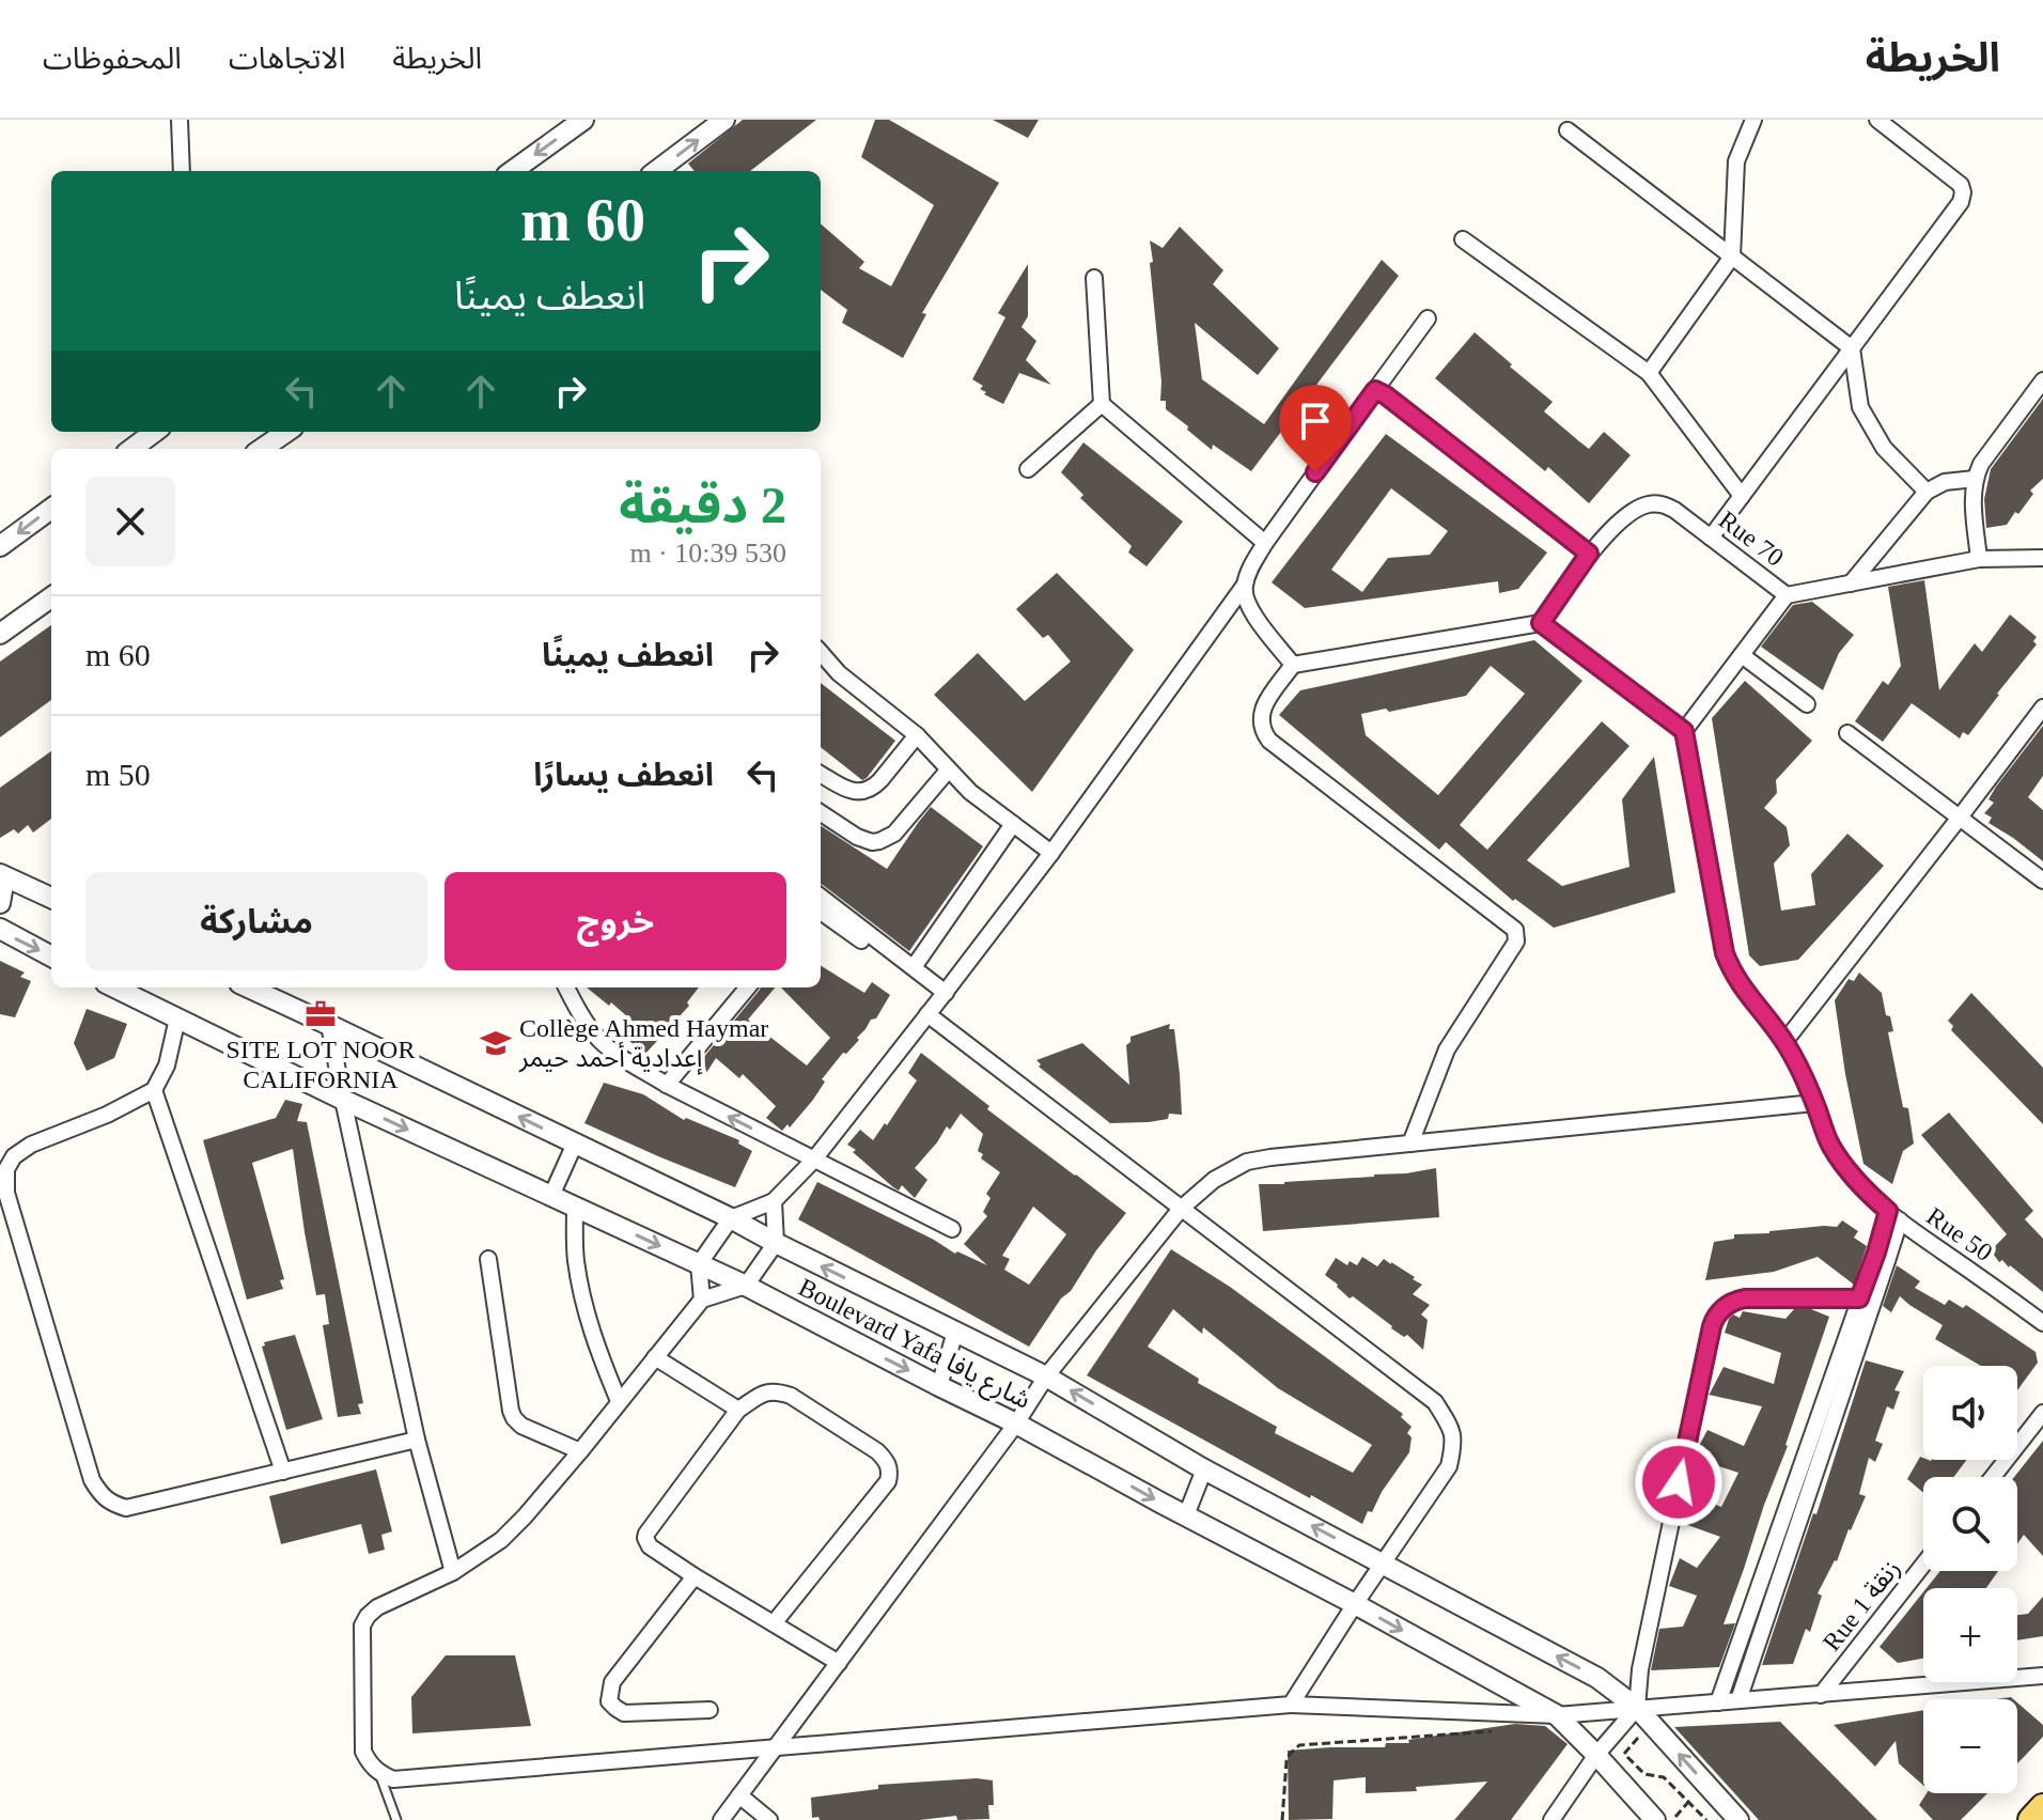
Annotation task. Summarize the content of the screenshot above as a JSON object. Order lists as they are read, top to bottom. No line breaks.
{"streets":{"street":["Rue 70","Rue 50","Boulevard Yafa شارع يافا","Rue 1 زنقة"]},"places":{"office":["SITE LOT NOOR CALIFORNIA"],"school or university":["Collège Ahmed Haymar إعدادية أحمد حيمر"]},"page":{"header":"الخريطة","nav":["الخريطة","الاتجاهات","المحفوظات"],"turn":["60 m","انعطف يمينًا"],"heading":["2 دقيقة","530 m · 10:39"],"list":[{"name":"انعطف يمينًا","value":"60 m"},{"name":"انعطف يسارًا","value":"50 m"}],"buttons":["خروج","مشاركة"],"map_buttons":["+","−"]}}
